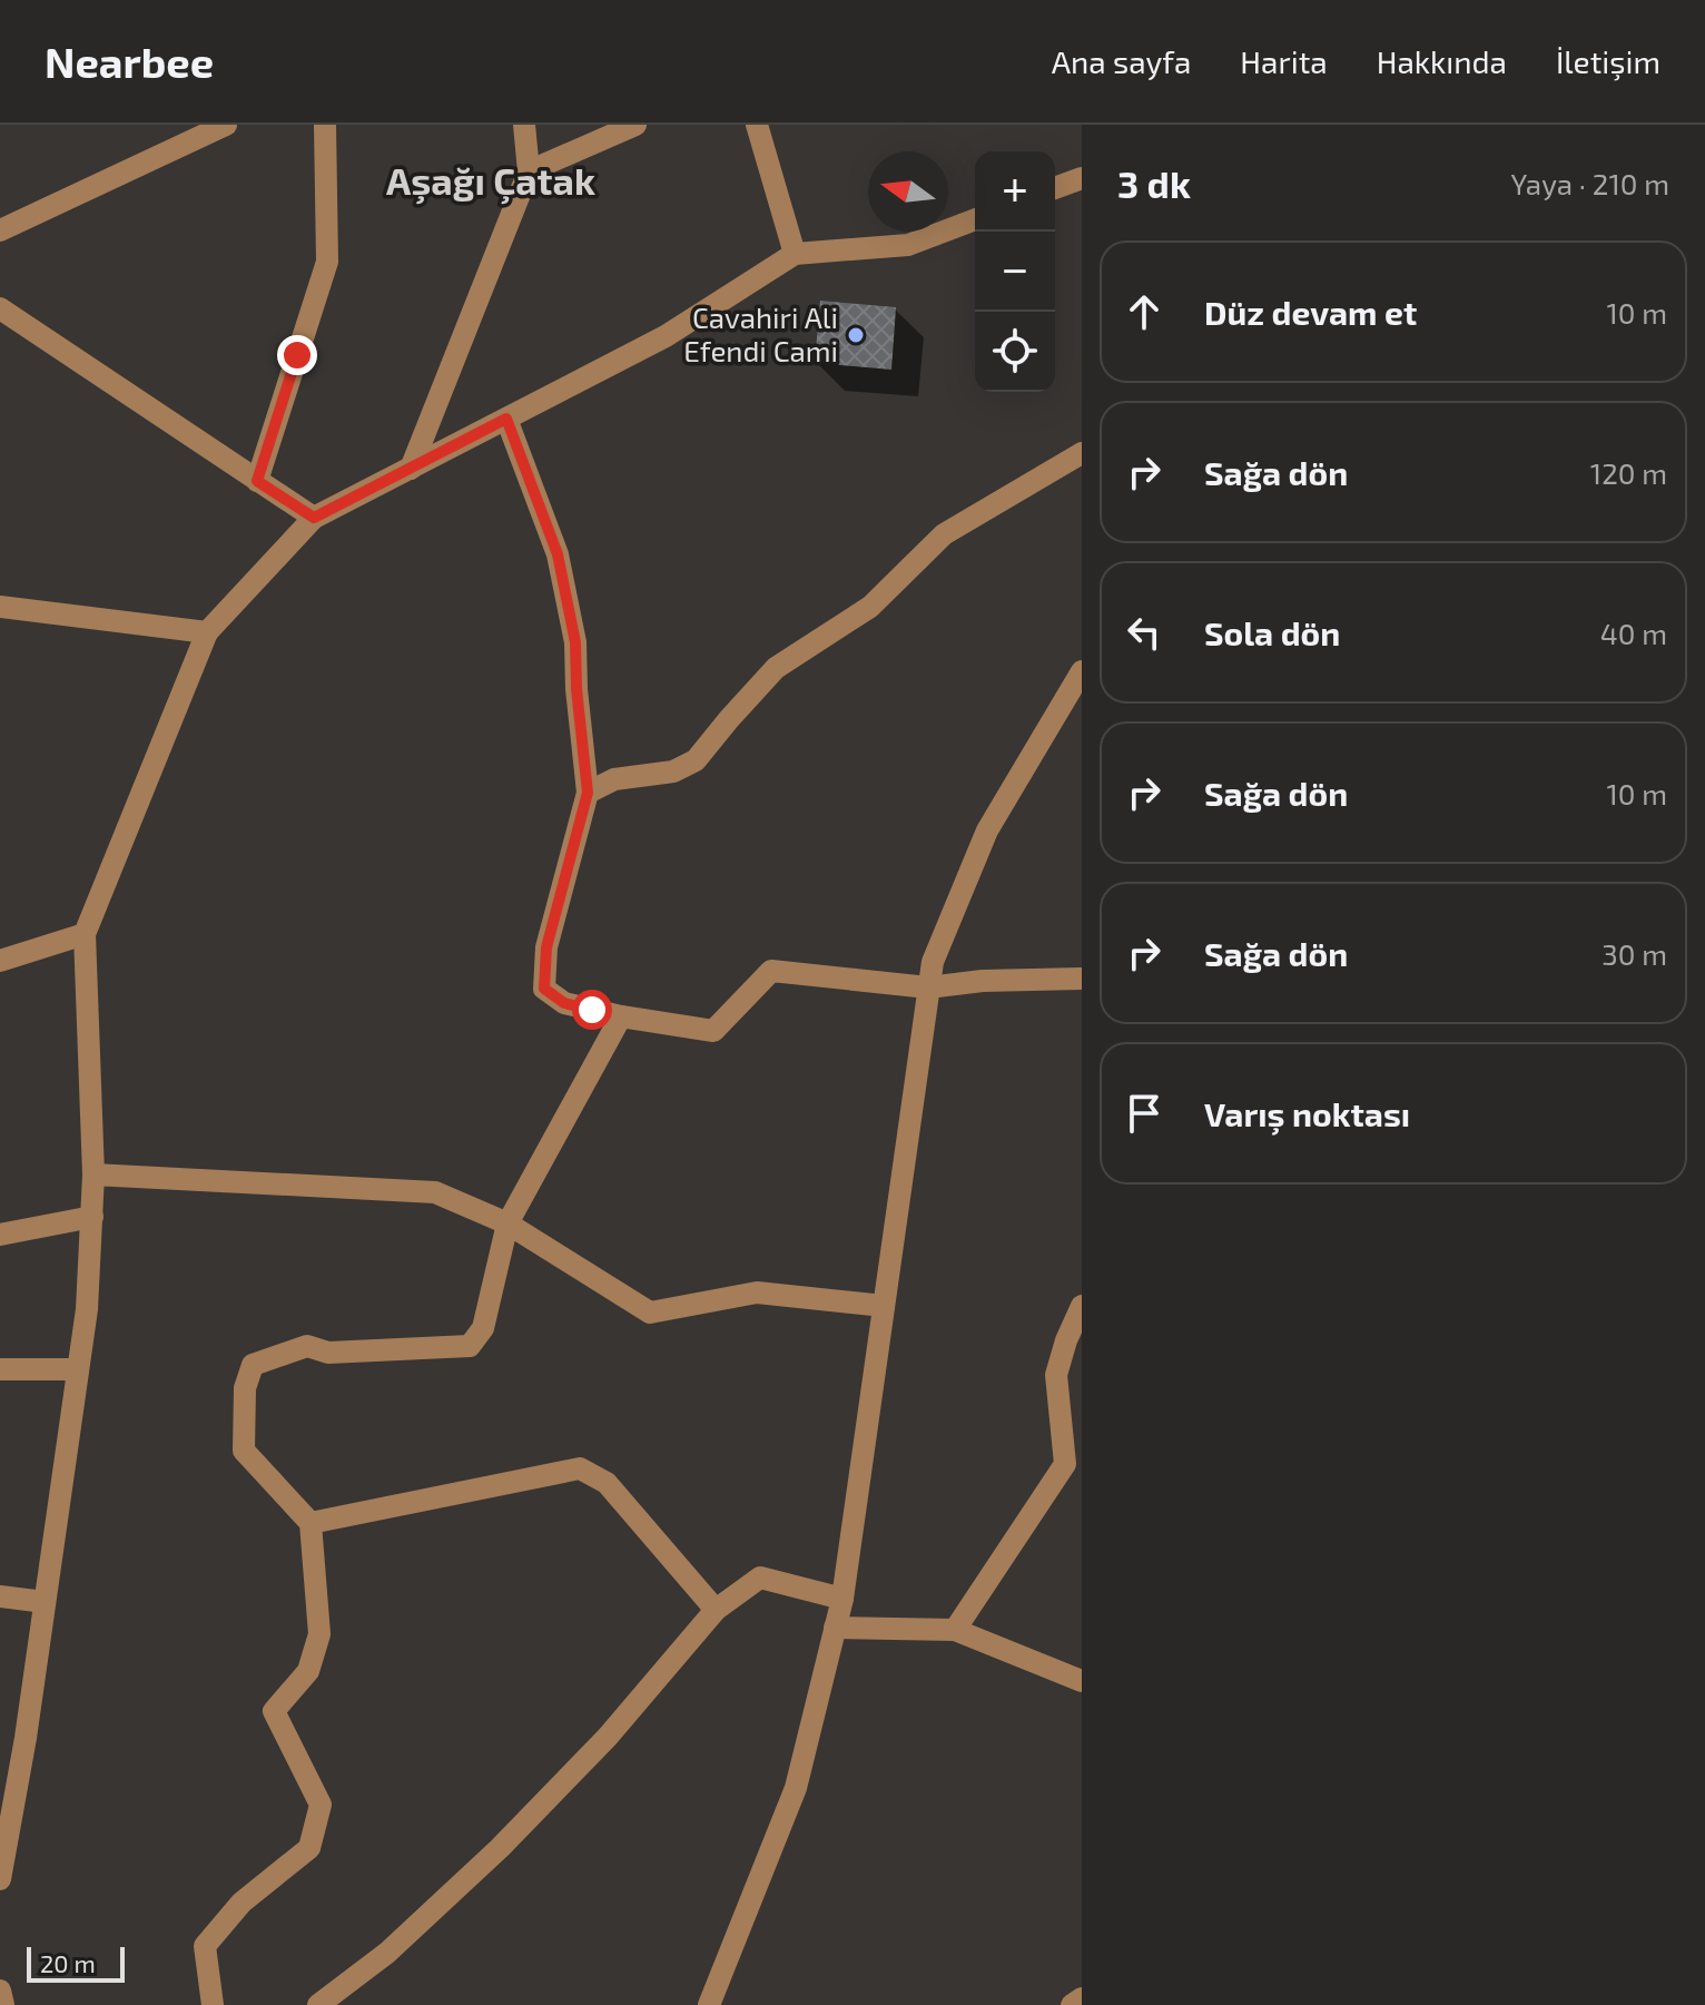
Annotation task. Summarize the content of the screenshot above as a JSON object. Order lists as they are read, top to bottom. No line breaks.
{"districts":["Aşağı Çatak"],"places":["Cavahiri Ali Efendi Cami"],"scale_bar":"20 m","north":"left","page":{"header":"Nearbee","nav":["Ana sayfa","Harita","Hakkında","İletişim"],"heading":["3 dk","Yaya · 210 m"],"map_buttons":["+","−"],"list":[["Düz devam et","10 m"],["Sağa dön","120 m"],["Sola dön","40 m"],["Sağa dön","10 m"],["Sağa dön","30 m"],"Varış noktası"],"scale":"20 m"}}
